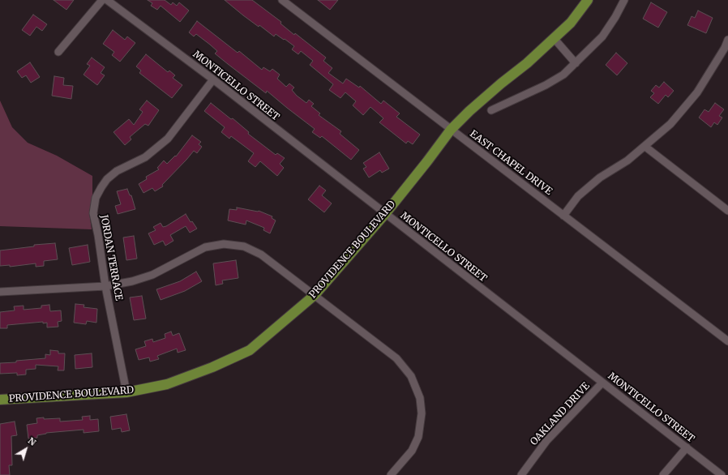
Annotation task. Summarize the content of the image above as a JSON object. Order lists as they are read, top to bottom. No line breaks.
{"streets":{"main road":["PROVIDENCE BOULEVARD"],"street":["MONTICELLO STREET","EAST CHAPEL DRIVE","JORDAN TERRACE","OAKLAND DRIVE"]},"crossings":[["MONTICELLO STREET","PROVIDENCE BOULEVARD"],["MONTICELLO STREET","JORDAN TERRACE"],["MONTICELLO STREET","OAKLAND DRIVE"],["EAST CHAPEL DRIVE","PROVIDENCE BOULEVARD"],["PROVIDENCE BOULEVARD","JORDAN TERRACE"]],"north":"top right"}
